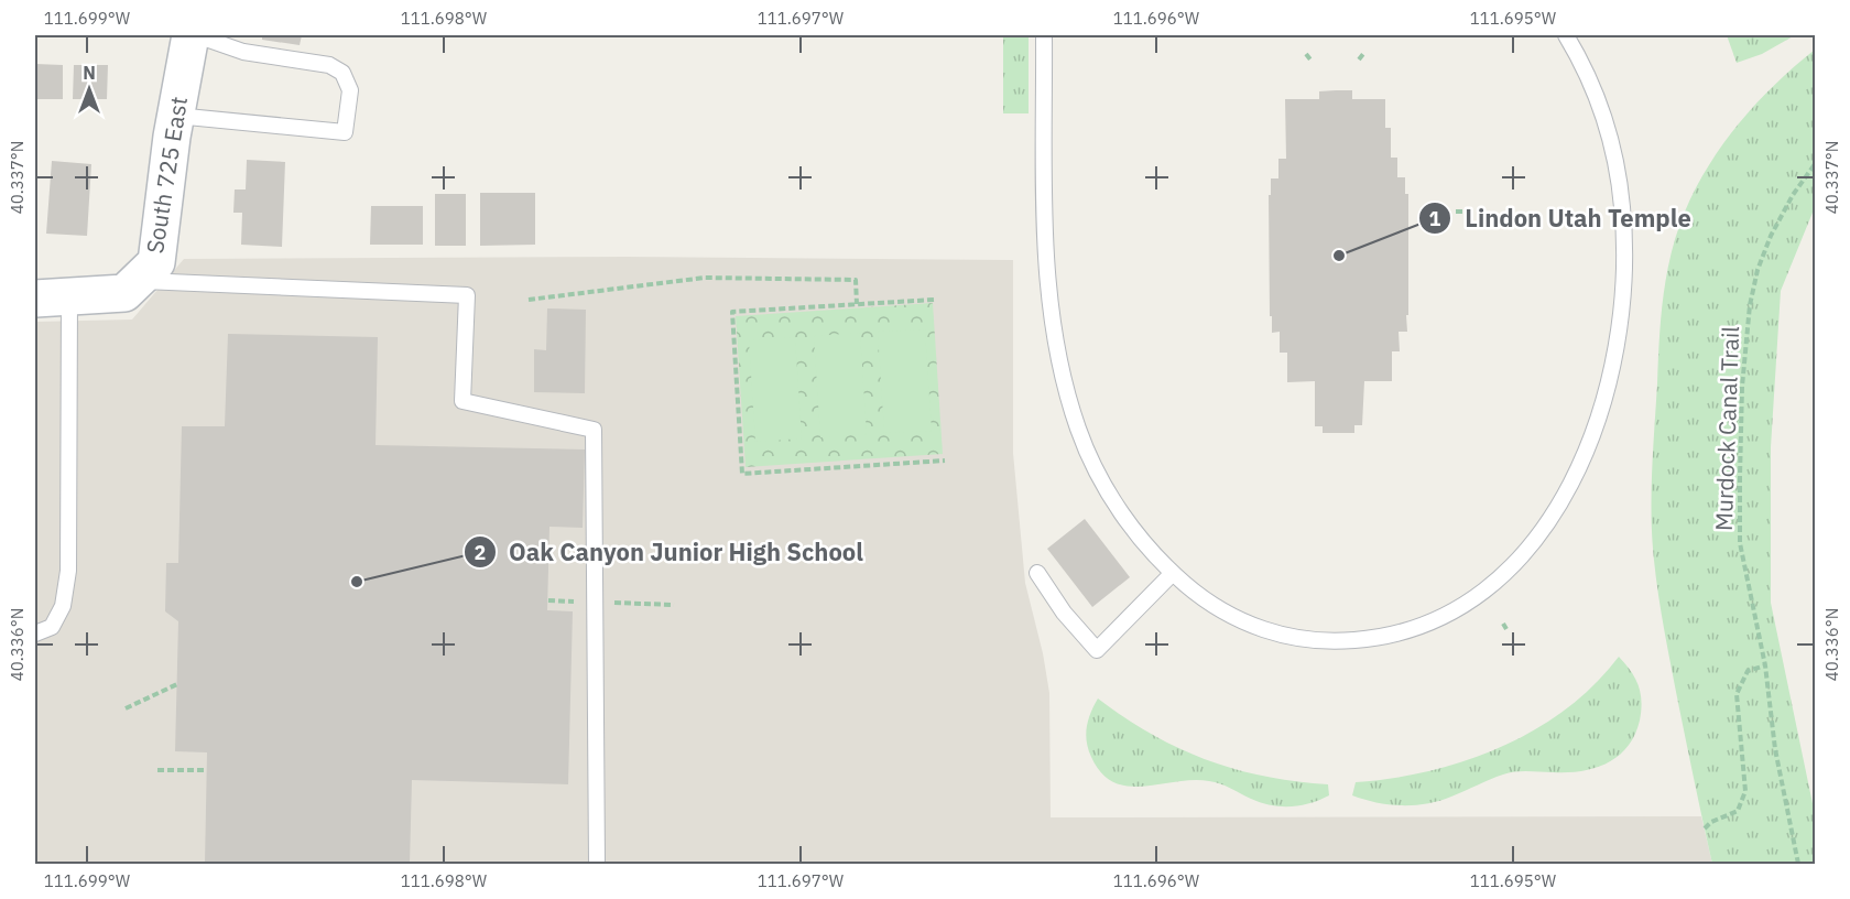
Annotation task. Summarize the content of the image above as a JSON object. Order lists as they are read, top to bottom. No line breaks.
{"streets":{"street":["South 725 East"],"path":["Murdock Canal Trail"]},"places":["Lindon Utah Temple","Oak Canyon Junior High School"],"north":"top","coordinates":["111.699°W","111.698°W","111.697°W","111.696°W","111.695°W","40.337°N","40.336°N"]}
